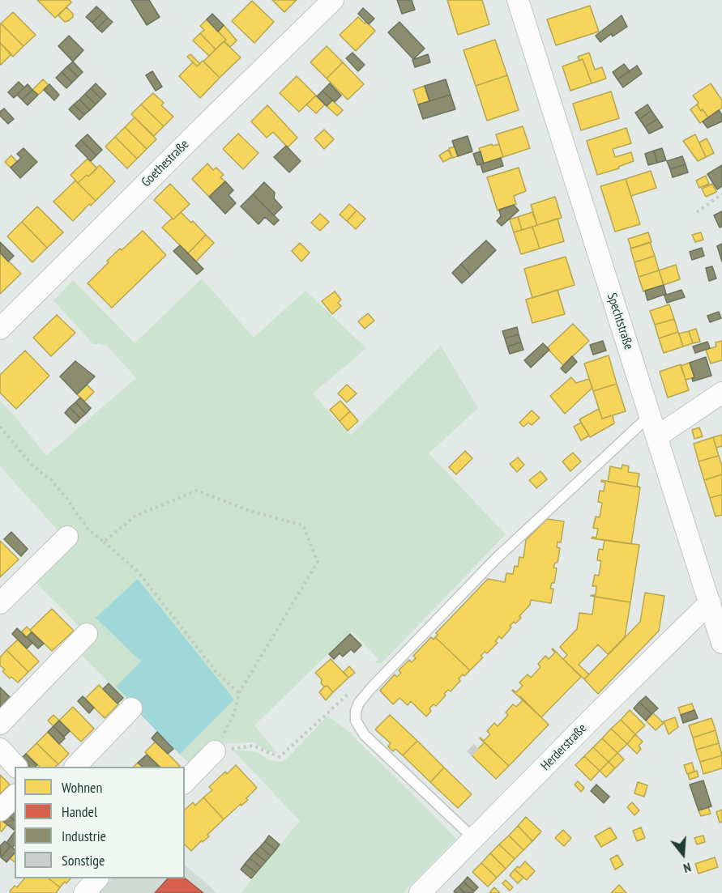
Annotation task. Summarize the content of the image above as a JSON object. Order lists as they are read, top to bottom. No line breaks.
{"streets":{"street":["Goethestraße","Spechtstraße","Herderstraße"]},"crossings":[["Spechtstraße","Herderstraße"]],"legend":["Wohnen","Handel","Industrie","Sonstige"],"north":"bottom"}
